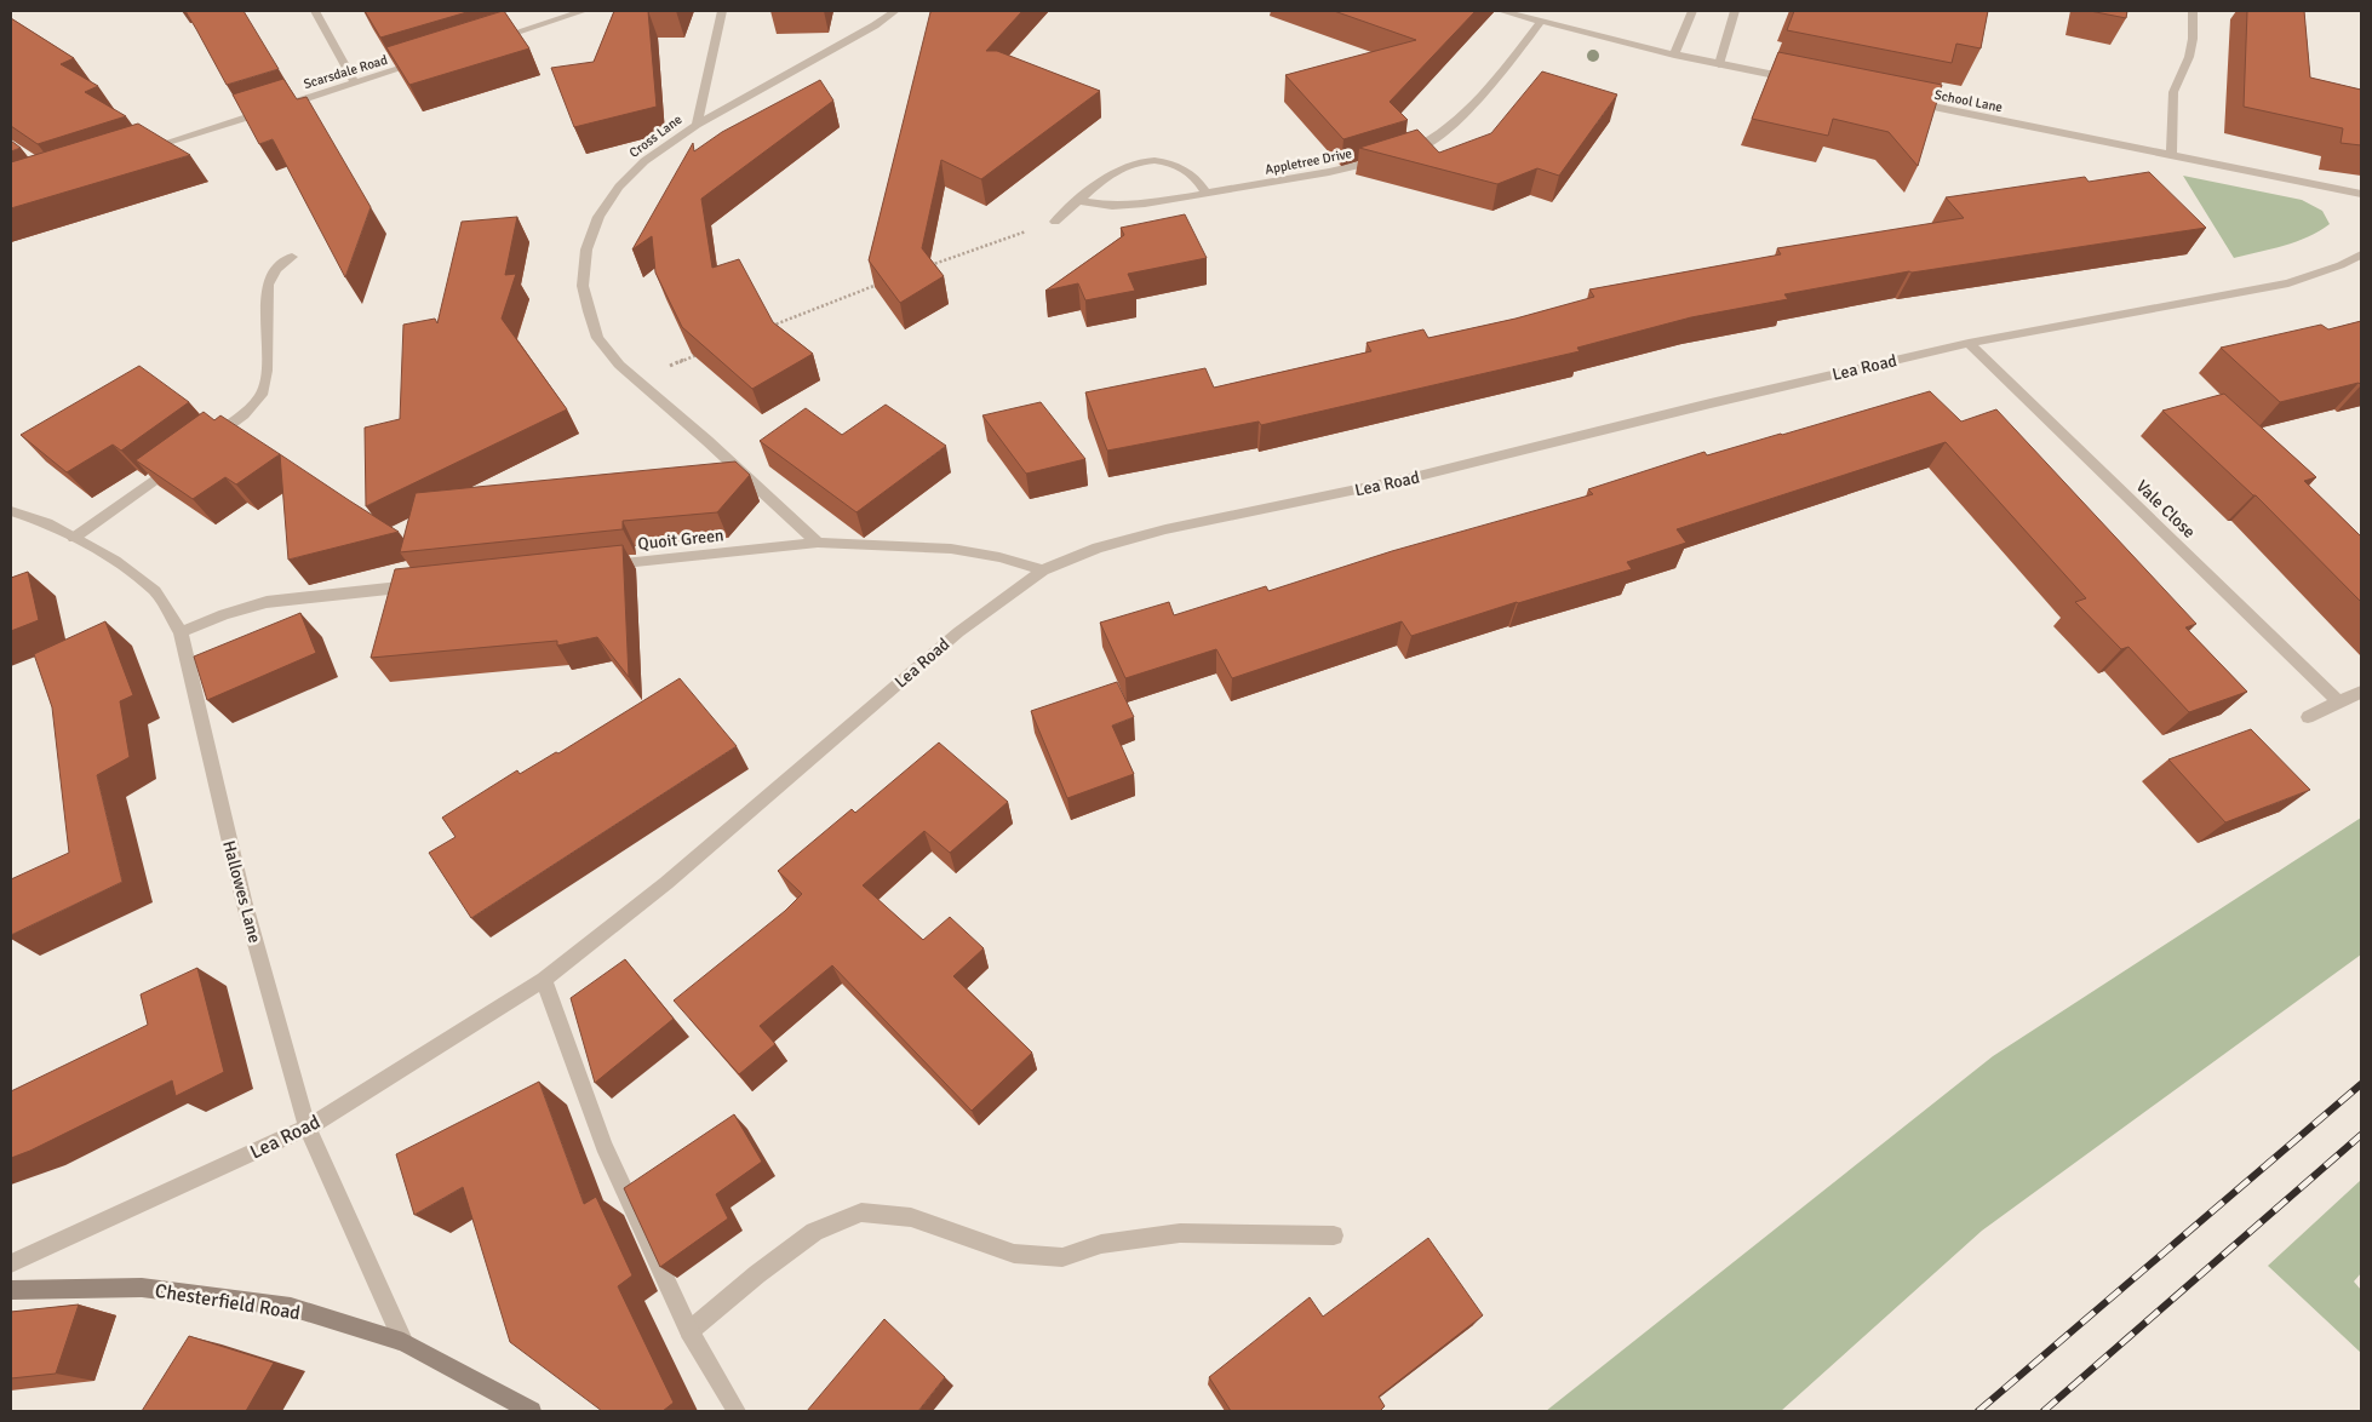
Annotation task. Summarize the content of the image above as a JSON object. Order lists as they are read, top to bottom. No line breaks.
{"streets":{"main road":["Chesterfield Road"],"street":["Scarsdale Road","School Lane","Cross Lane","Appletree Drive","Lea Road","Vale Close","Quoit Green","Hallowes Lane"]},"crossings":[["Cross Lane","Quoit Green"],["Lea Road","Vale Close"],["Lea Road","Quoit Green"],["Lea Road","Hallowes Lane"],["Hallowes Lane","Chesterfield Road"]]}
